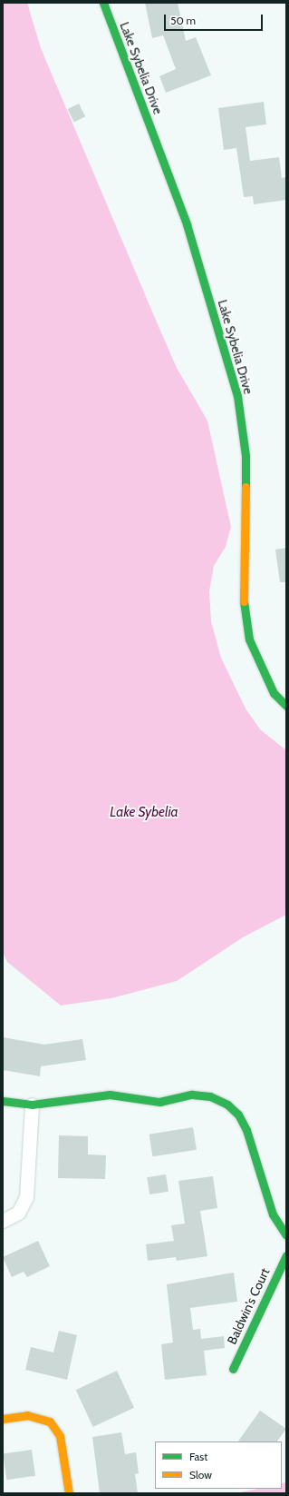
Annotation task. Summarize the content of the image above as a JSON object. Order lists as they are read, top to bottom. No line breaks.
{"streets":{"street":["Lake Sybelia Drive","Baldwin's Court"]},"water":["Lake Sybelia"],"legend":["Fast","Slow"],"scale_bar":"50 m"}
